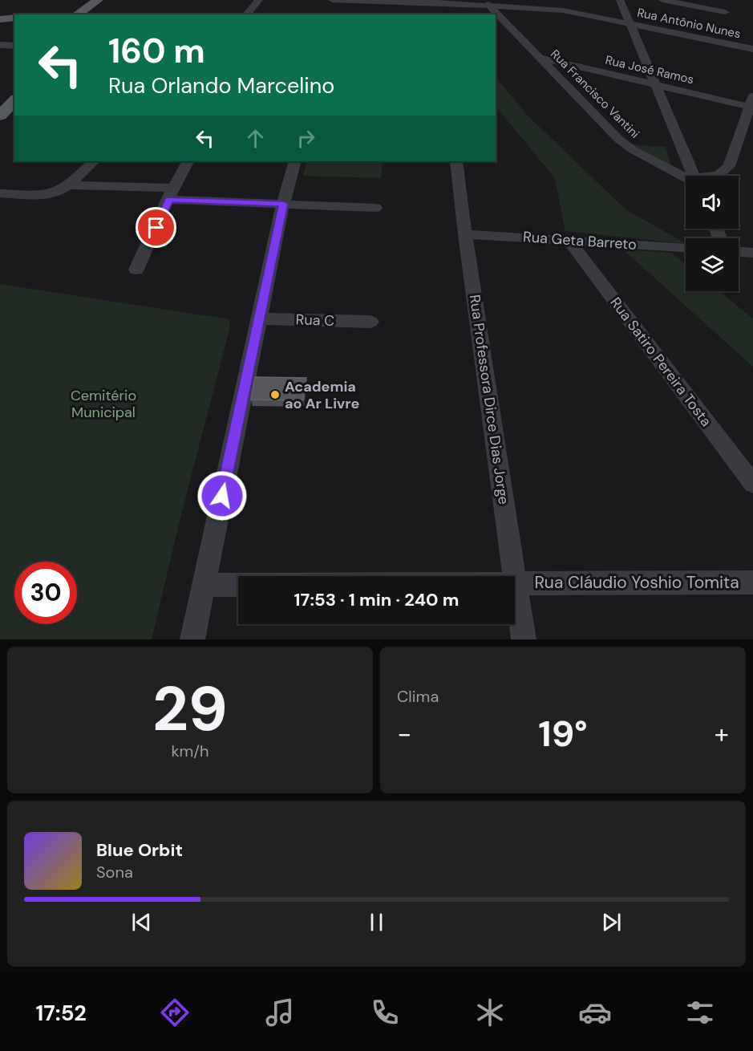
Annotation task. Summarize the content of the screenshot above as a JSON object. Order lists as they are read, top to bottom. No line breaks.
{"streets":{"street":["Rua Antônio Nunes","Rua José Ramos","Rua Francisco Vantini","Rua Geta Barreto","Rua C","Rua Satiro Pereira Tosta","Rua Professora Dirce Dias Jorge","Rua Cláudio Yoshio Tomita"]},"crossings":[["Rua Antônio Nunes","Rua Francisco Vantini"],["Rua José Ramos","Rua Francisco Vantini"],["Rua Geta Barreto","Rua Satiro Pereira Tosta"],["Rua Geta Barreto","Rua Professora Dirce Dias Jorge"],["Rua Professora Dirce Dias Jorge","Rua Cláudio Yoshio Tomita"]],"parks":["Cemitério Municipal"],"places":["Academia ao Ar Livre"],"page":{"turn":["160 m","Rua Orlando Marcelino"],"limit":"30","trip":"17:53 · 1 min · 240 m","tile":[["29","km/h"],"Clima"],"heat":["−","19°","+"],"song":["Blue Orbit","Sona"],"tabs":"17:52"}}
